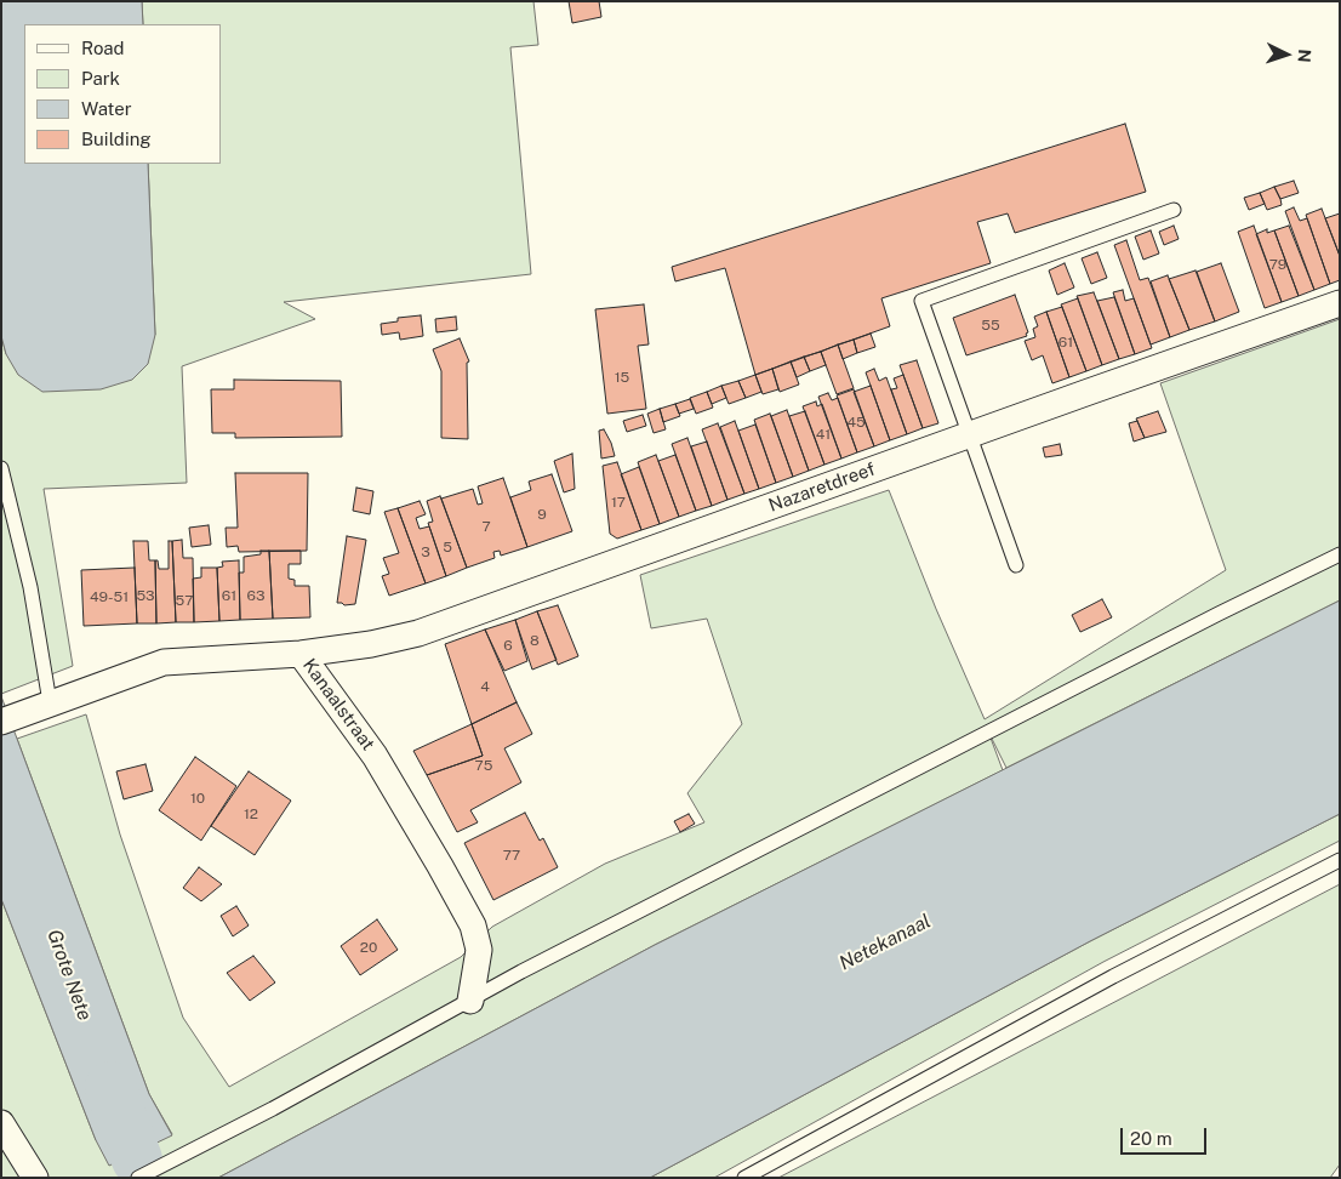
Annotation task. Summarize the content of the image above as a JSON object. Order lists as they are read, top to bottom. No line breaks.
{"streets":{"street":["Nazaretdreef","Kanaalstraat"]},"crossings":[["Nazaretdreef","Kanaalstraat"]],"water":["Netekanaal","Grote Nete"],"house_numbers":["79","55","61","15","45","41","17","9","7","5","3","53","61","63","49-51","57","8","6","4","75","10","12","77","20"],"legend":["Road","Park","Water","Building"],"scale_bar":"20 m","north":"right"}
